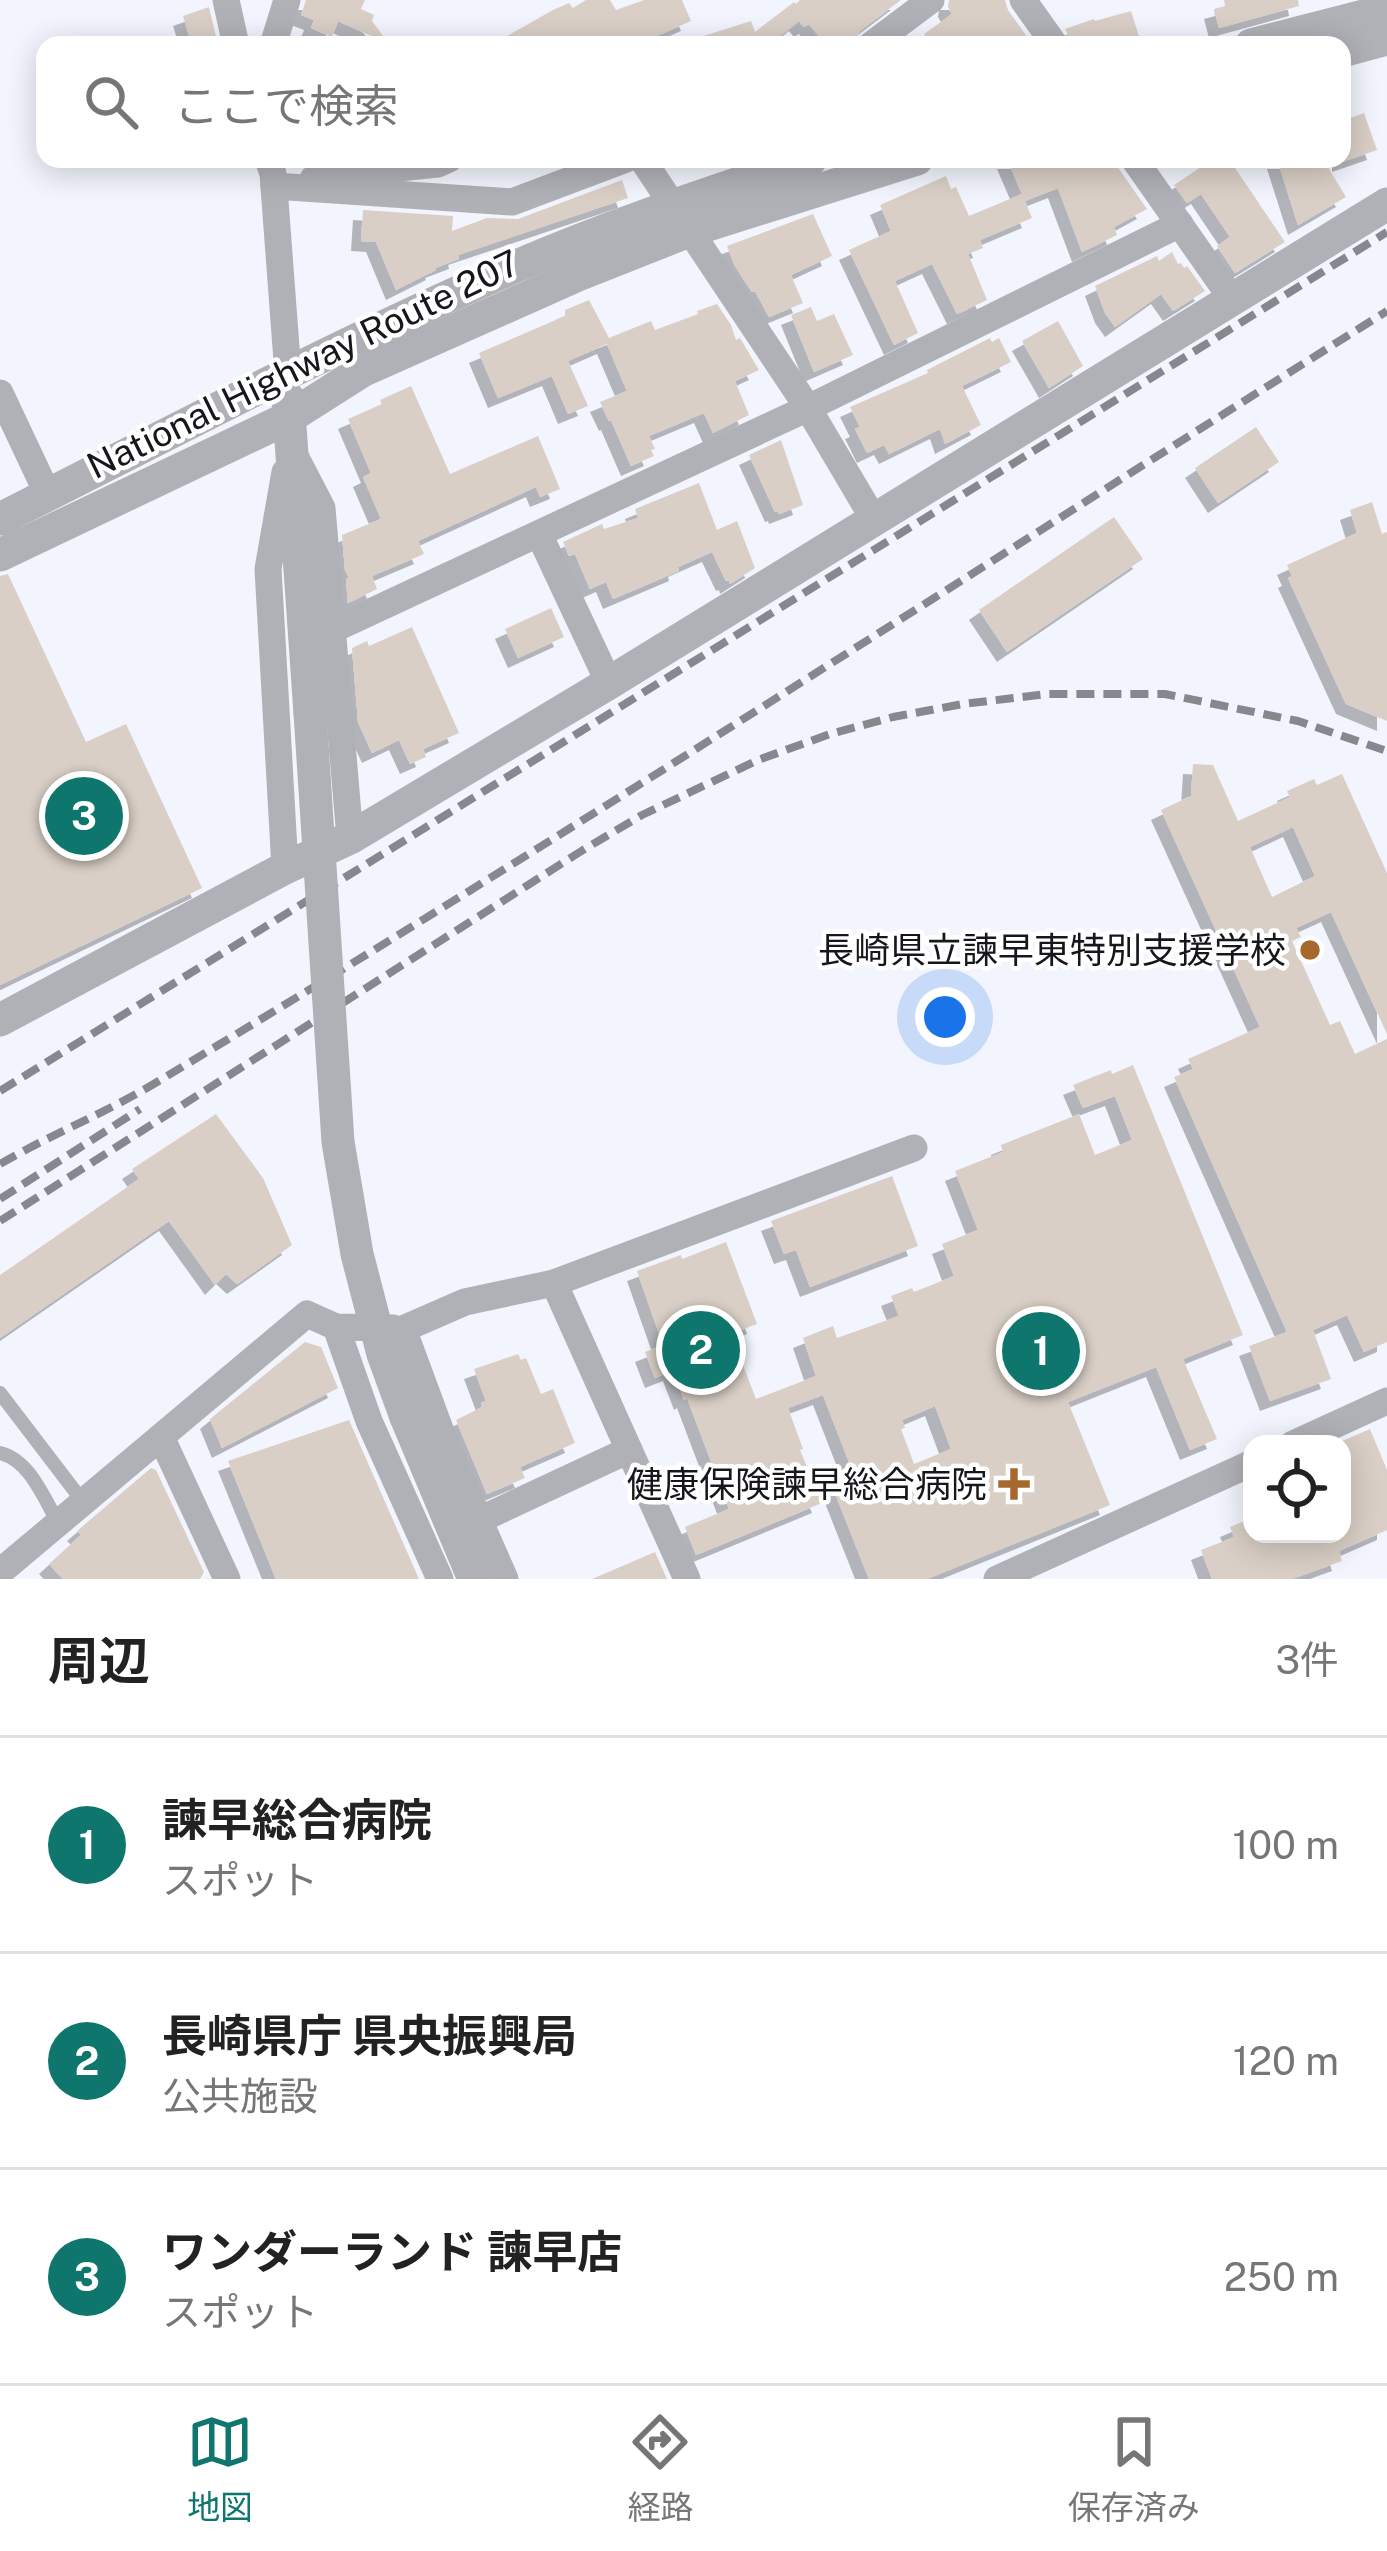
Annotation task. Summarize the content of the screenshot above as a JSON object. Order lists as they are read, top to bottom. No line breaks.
{"streets":{"street":["National Highway Route 207"]},"places":{"other":["長崎県立諫早東特別支援学校"],"health":["健康保険諫早総合病院"]},"page":{"search":"ここで検索","pins":["3","2","1"],"heading":["周辺","3件"],"list":[{"mark":"1","name":"諫早総合病院","note":"スポット","value":"100 m"},{"mark":"2","name":"長崎県庁 県央振興局","note":"公共施設","value":"120 m"},{"mark":"3","name":"ワンダーランド 諫早店","note":"スポット","value":"250 m"}],"nav":["地図","経路","保存済み"]}}
